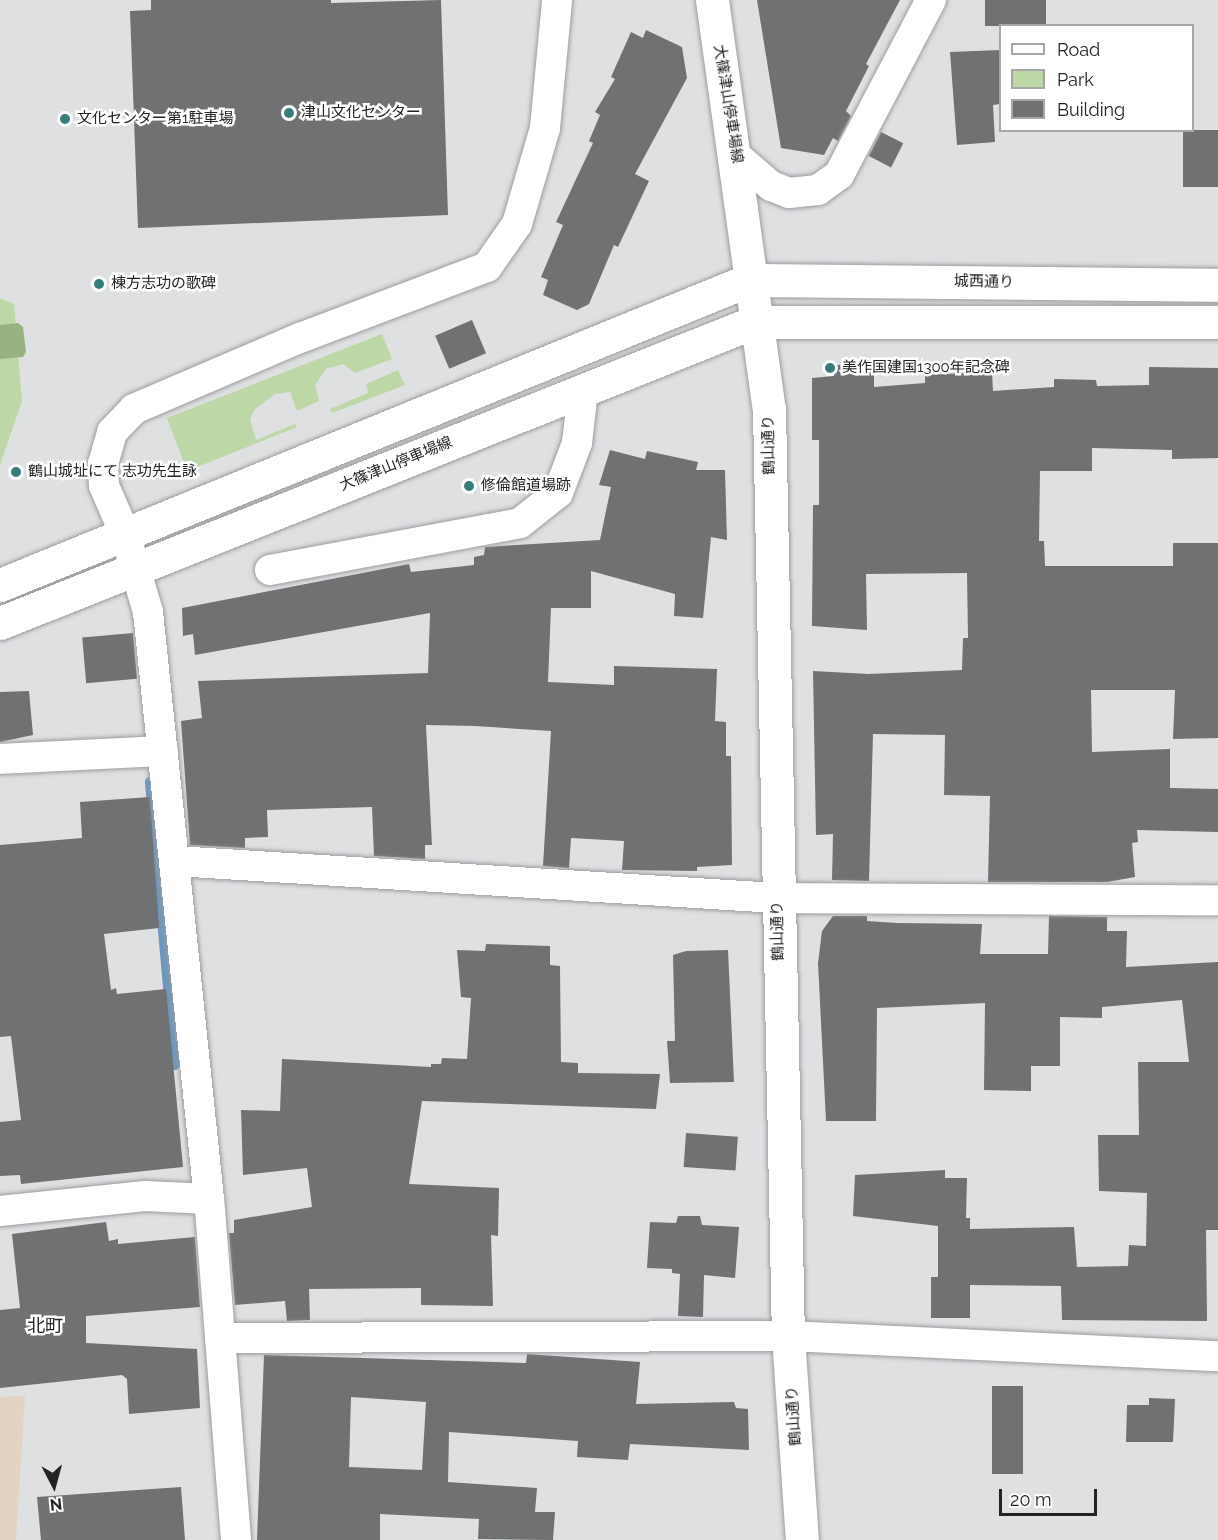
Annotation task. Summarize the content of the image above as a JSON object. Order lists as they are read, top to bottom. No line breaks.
{"streets":{"street":["大篠津山停車場線","城西通り","鶴山通り"]},"crossings":[["大篠津山停車場線","城西通り"],["大篠津山停車場線","鶴山通り"]],"districts":["北町"],"places":["津山文化センター","文化センター第1駐車場","棟方志功の歌碑","美作国建国1300年記念碑","鶴山城址にて 志功先生詠","修倫館道場跡"],"legend":["Road","Park","Building"],"scale_bar":"20 m","north":"bottom"}
